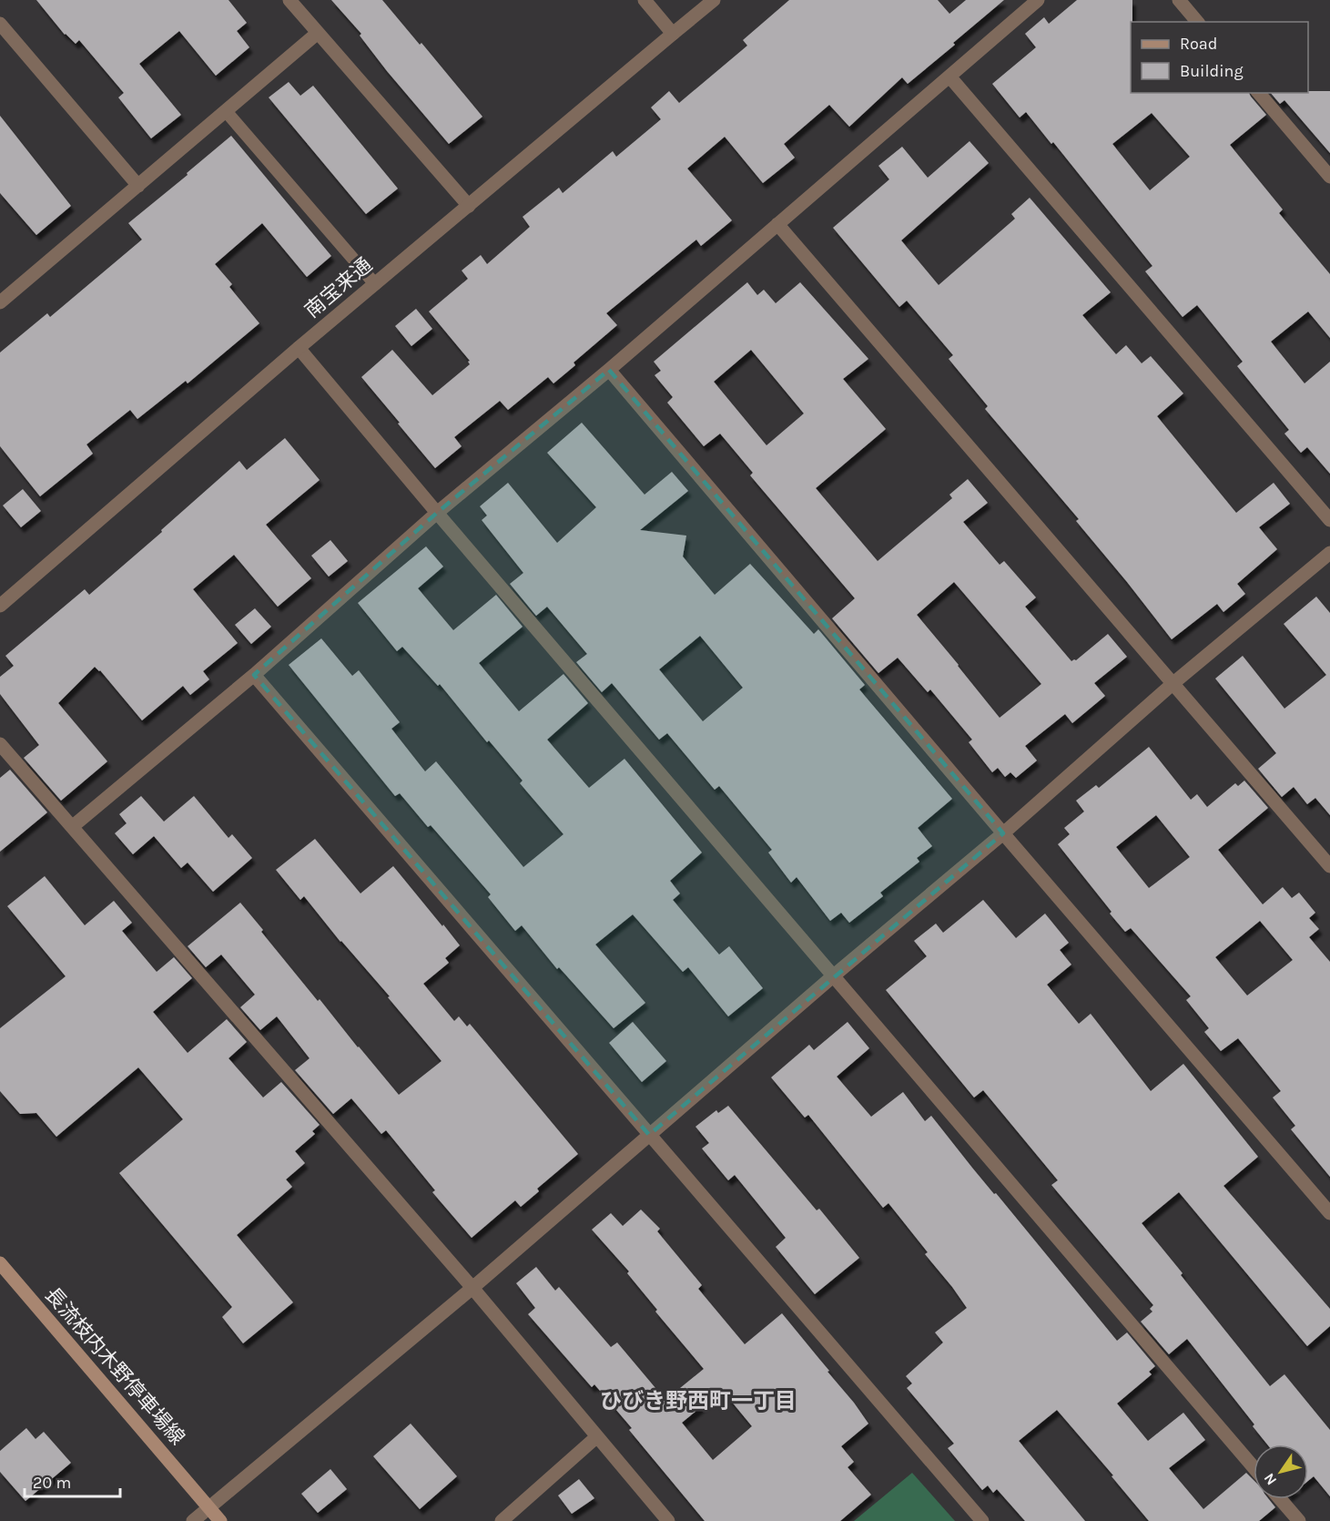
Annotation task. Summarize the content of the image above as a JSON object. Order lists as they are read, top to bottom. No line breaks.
{"streets":{"main road":["長流枝内木野停車場線"],"street":["南宝来通"]},"districts":["ひびき野西町一丁目"],"legend":["Road","Building"],"scale_bar":"20 m","north":"bottom left"}
